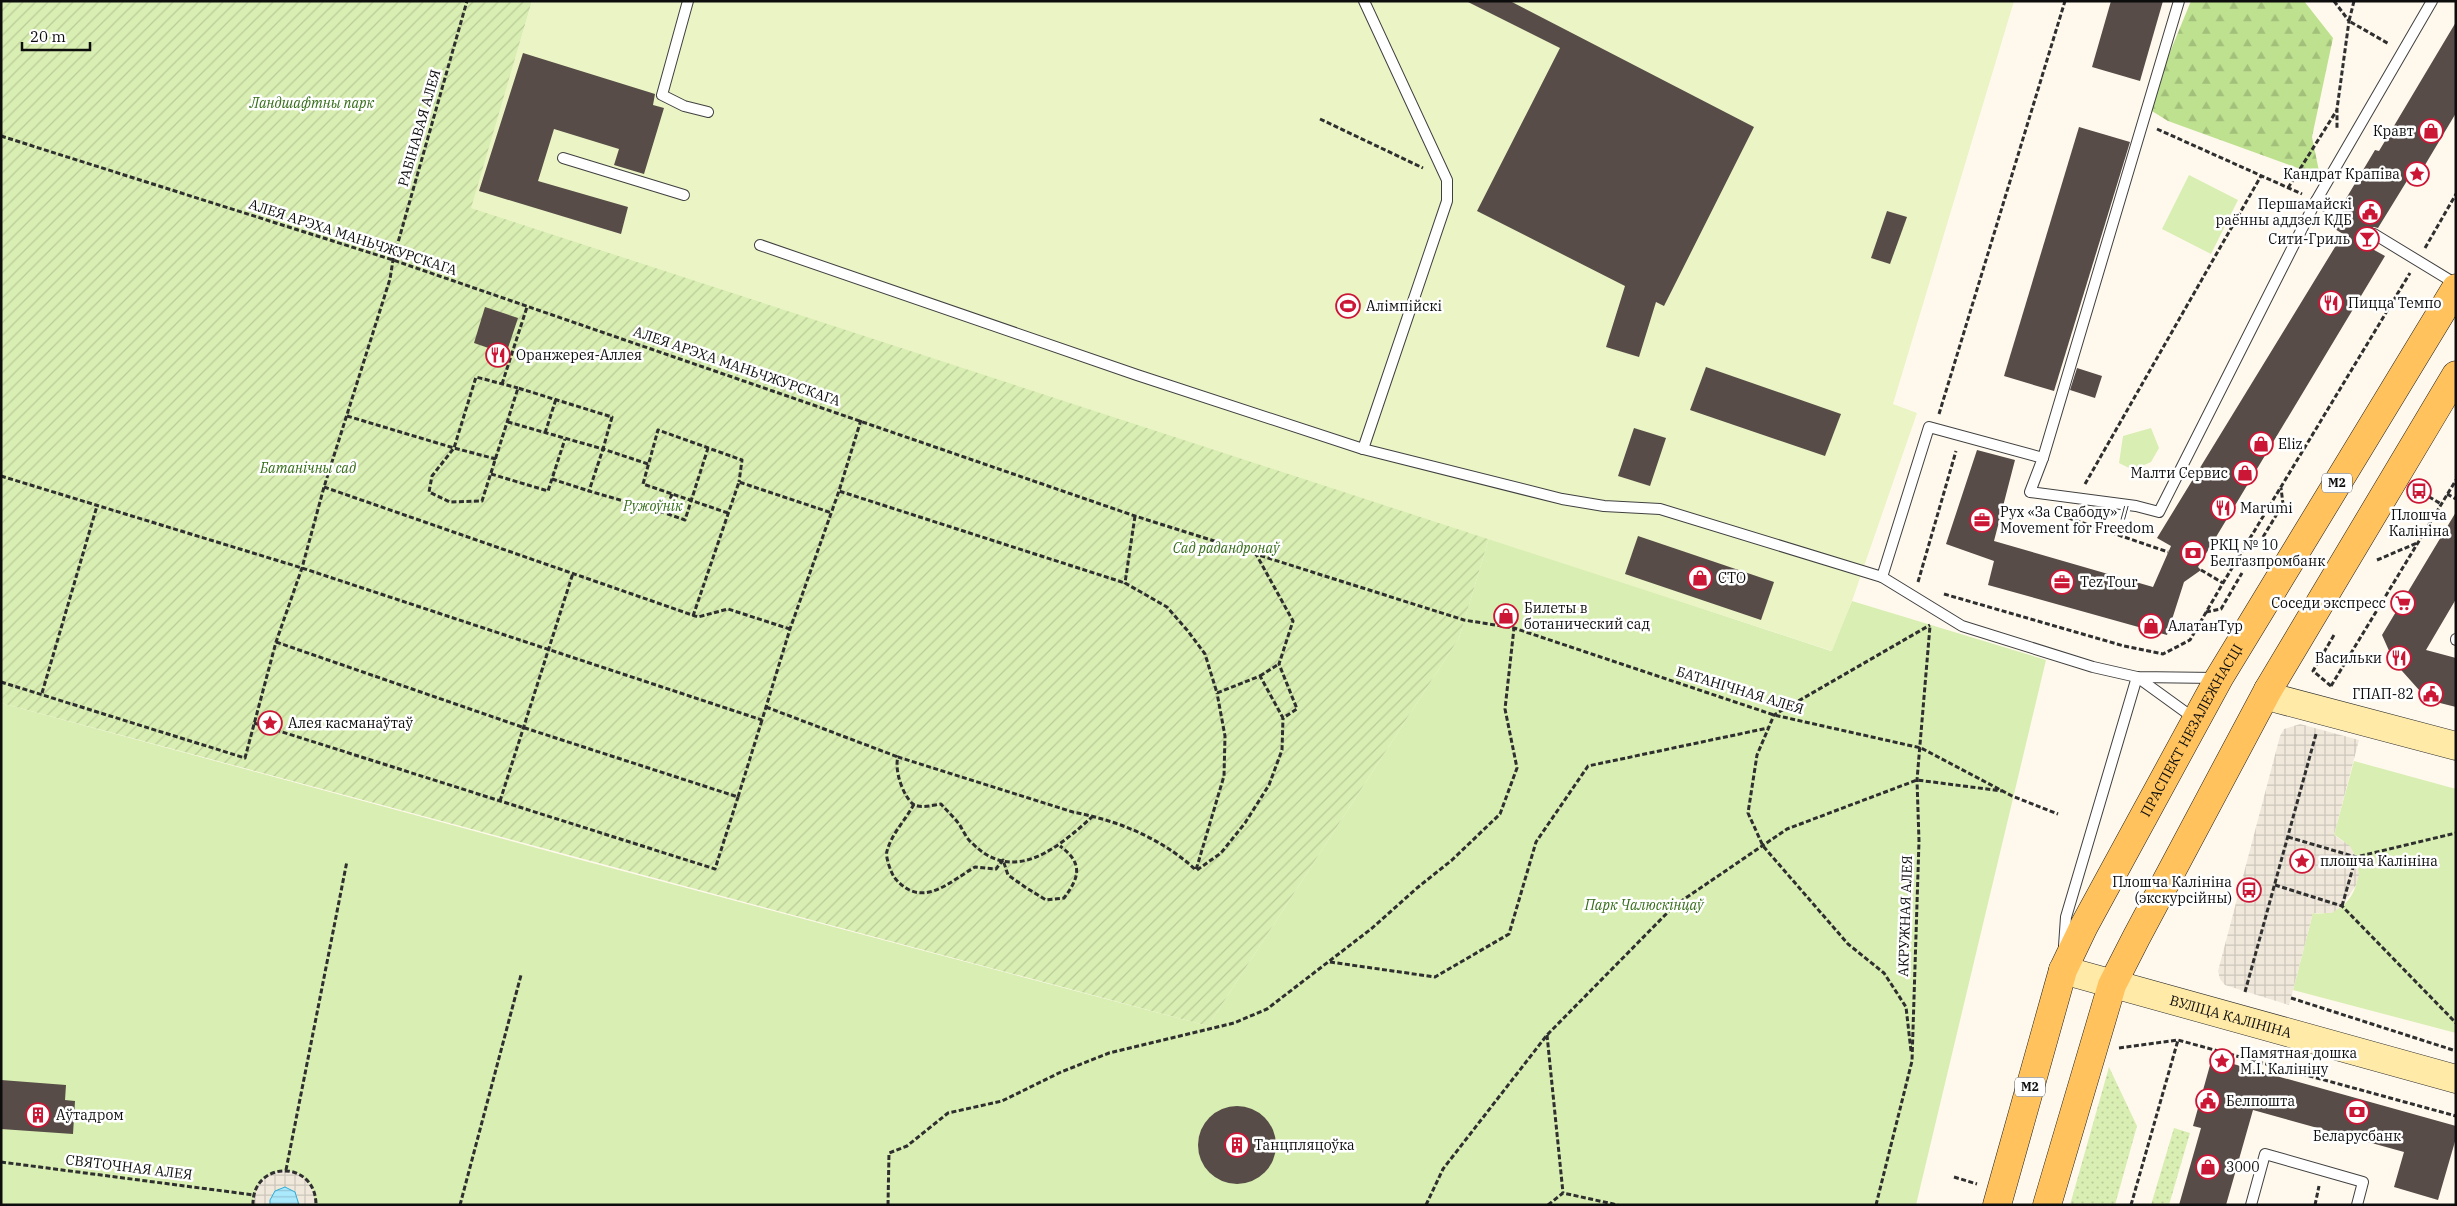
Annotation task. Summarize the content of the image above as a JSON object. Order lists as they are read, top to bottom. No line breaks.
{"streets":{"main road":["М2","ПРАСПЕКТ НЕЗАЛЕЖНАСЦІ","ВУЛІЦА КАЛІНІНА"],"path":["РАБІНАВАЯ АЛЕЯ","АЛЕЯ АРЭХА МАНЬЧЖУРСКАГА","БАТАНІЧНАЯ АЛЕЯ","АКРУЖНАЯ АЛЕЯ","СВЯТОЧНАЯ АЛЕЯ"]},"crossings":[["РАБІНАВАЯ АЛЕЯ","АЛЕЯ АРЭХА МАНЬЧЖУРСКАГА"],["АЛЕЯ АРЭХА МАНЬЧЖУРСКАГА","БАТАНІЧНАЯ АЛЕЯ"],["БАТАНІЧНАЯ АЛЕЯ","АКРУЖНАЯ АЛЕЯ"],["ПРАСПЕКТ НЕЗАЛЕЖНАСЦІ","ВУЛІЦА КАЛІНІНА"]],"parks":["Ландшафтны парк","Батанічны сад","Ружоўнік","Сад радандронаў","Парк Чалюскінцаў"],"places":{"shop":["Кравт","Eliz","Малти Сервис","СТО","Билеты в ботанический сад","АлатанТур","3000"],"place":["Кандрат Крапіва","Алея касманаўтаў","плошча Калініна","Памятная дошка М.І. Калініну"],"public building":["Першамайскі раённы аддзел КДБ","ГПАП-82","Белпошта"],"bar":["Сити-Гриль"],"restaurant":["Пицца Темпо","Оранжерея-Аллея","Marumi","Васильки"],"sports":["Алімпійскі"],"bus stop":["Плошча Калініна","Плошча Калініна (экскурсійны)"],"office":["Рух «За Свабоду» // Movement for Freedom","Tez Tour"],"bank":["РКЦ № 10 Белгазпромбанк","Беларусбанк"],"supermarket":["Соседи экспресс"],"building":["Аўтадром","Танцпляцоўка"]},"scale_bar":"20 m"}
